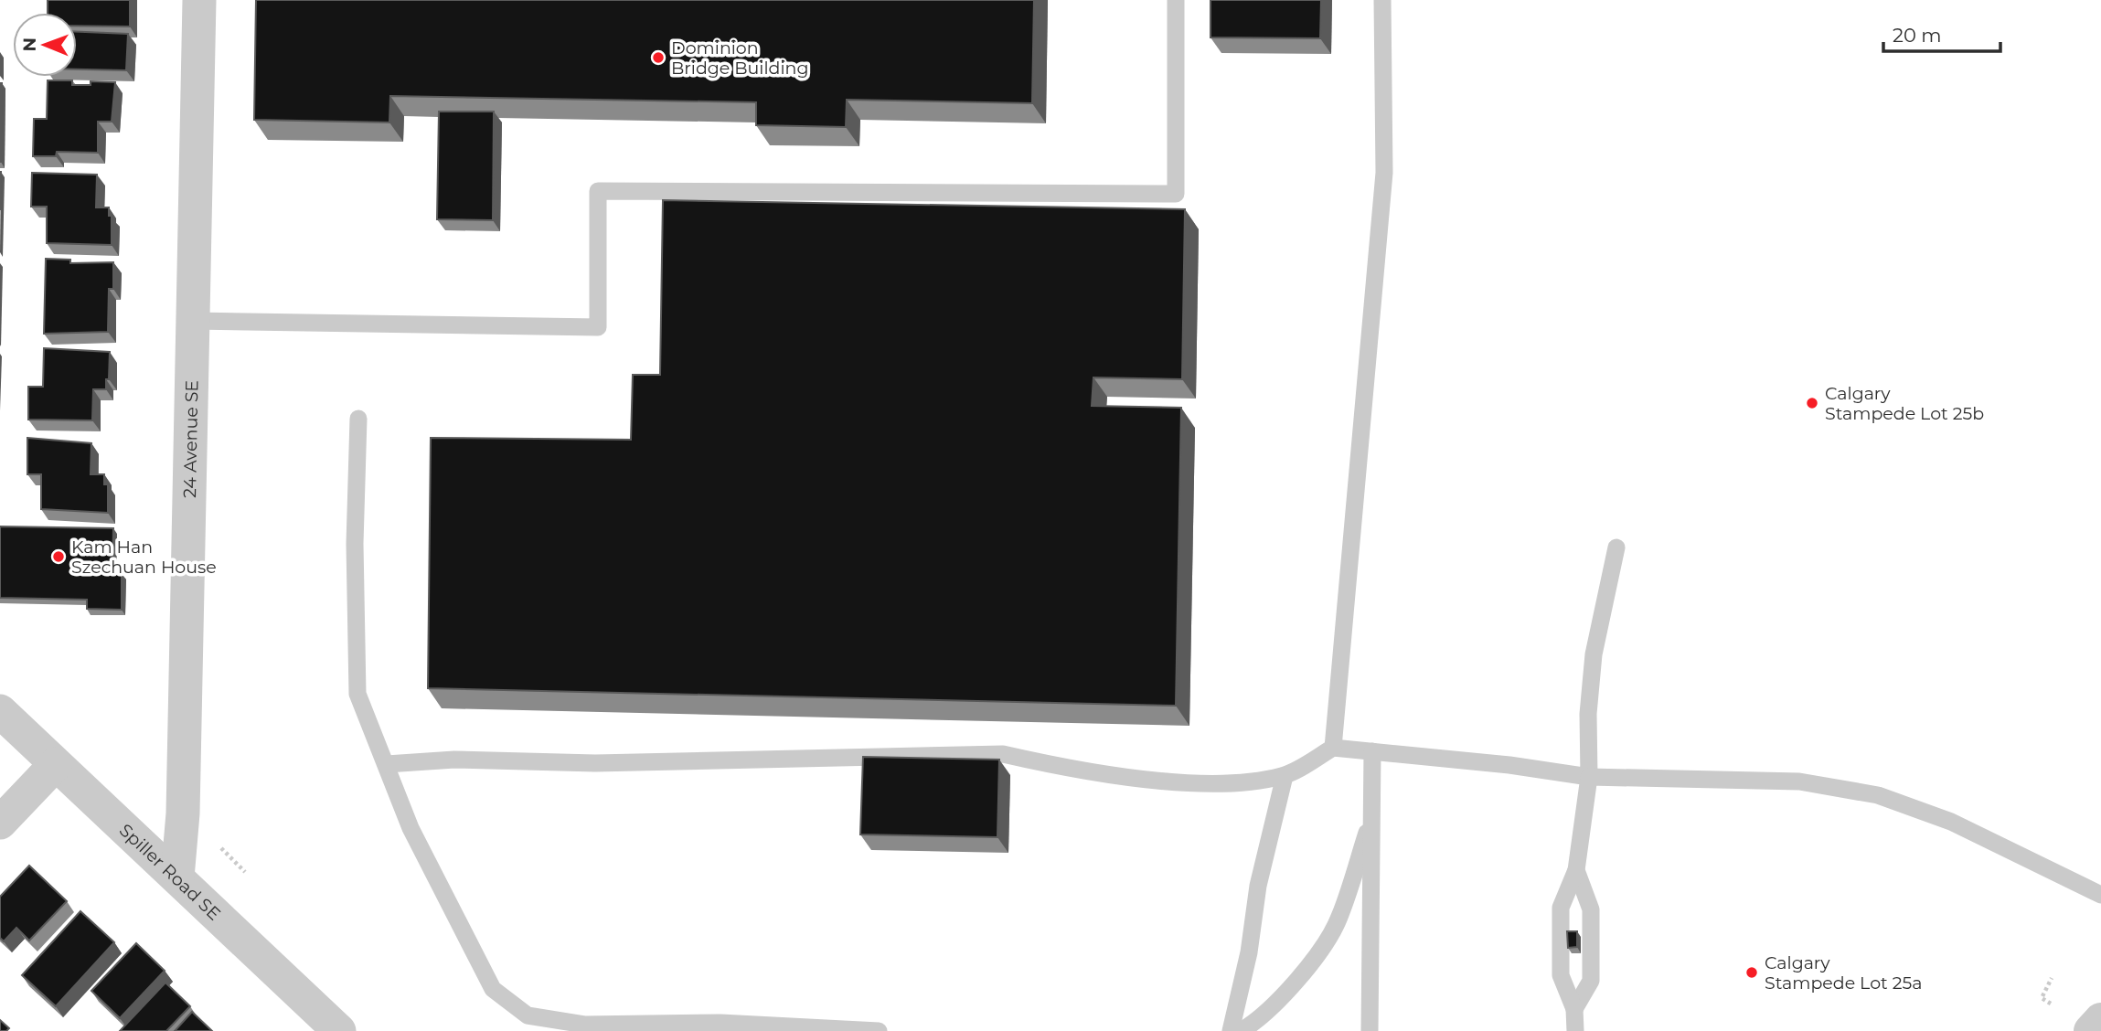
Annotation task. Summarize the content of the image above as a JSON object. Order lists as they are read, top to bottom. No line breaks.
{"streets":{"street":["24 Avenue SE","Spiller Road SE"]},"crossings":[["24 Avenue SE","Spiller Road SE"]],"places":["Dominion Bridge Building","Calgary Stampede Lot 25b","Kam Han Szechuan House","Calgary Stampede Lot 25a"],"scale_bar":"20 m","north":"left"}
